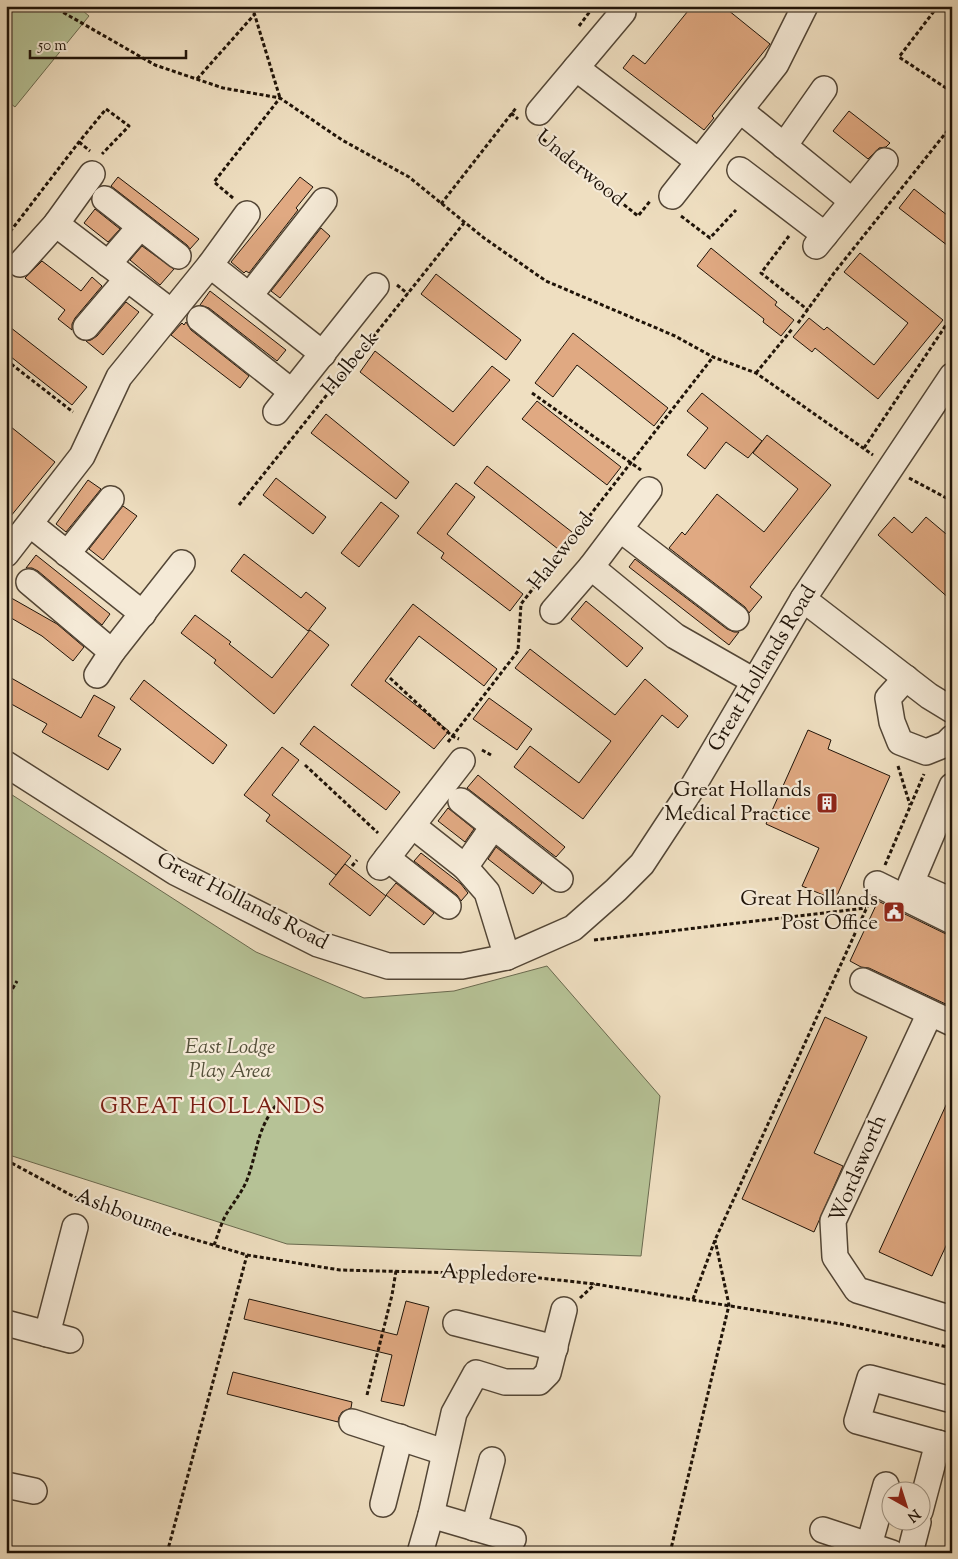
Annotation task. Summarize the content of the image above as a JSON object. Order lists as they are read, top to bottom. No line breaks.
{"streets":{"street":["Underwood","Holbeck","Halewood","Great Hollands Road","Wordsworth"],"path":["Ashbourne","Appledore"]},"crossings":[["Halewood","Great Hollands Road"],["Ashbourne","Appledore"]],"districts":["GREAT HOLLANDS"],"parks":["East Lodge Play Area"],"places":{"building":["Great Hollands Medical Practice"],"public building":["Great Hollands Post Office"]},"scale_bar":"50 m","north":"bottom right"}
